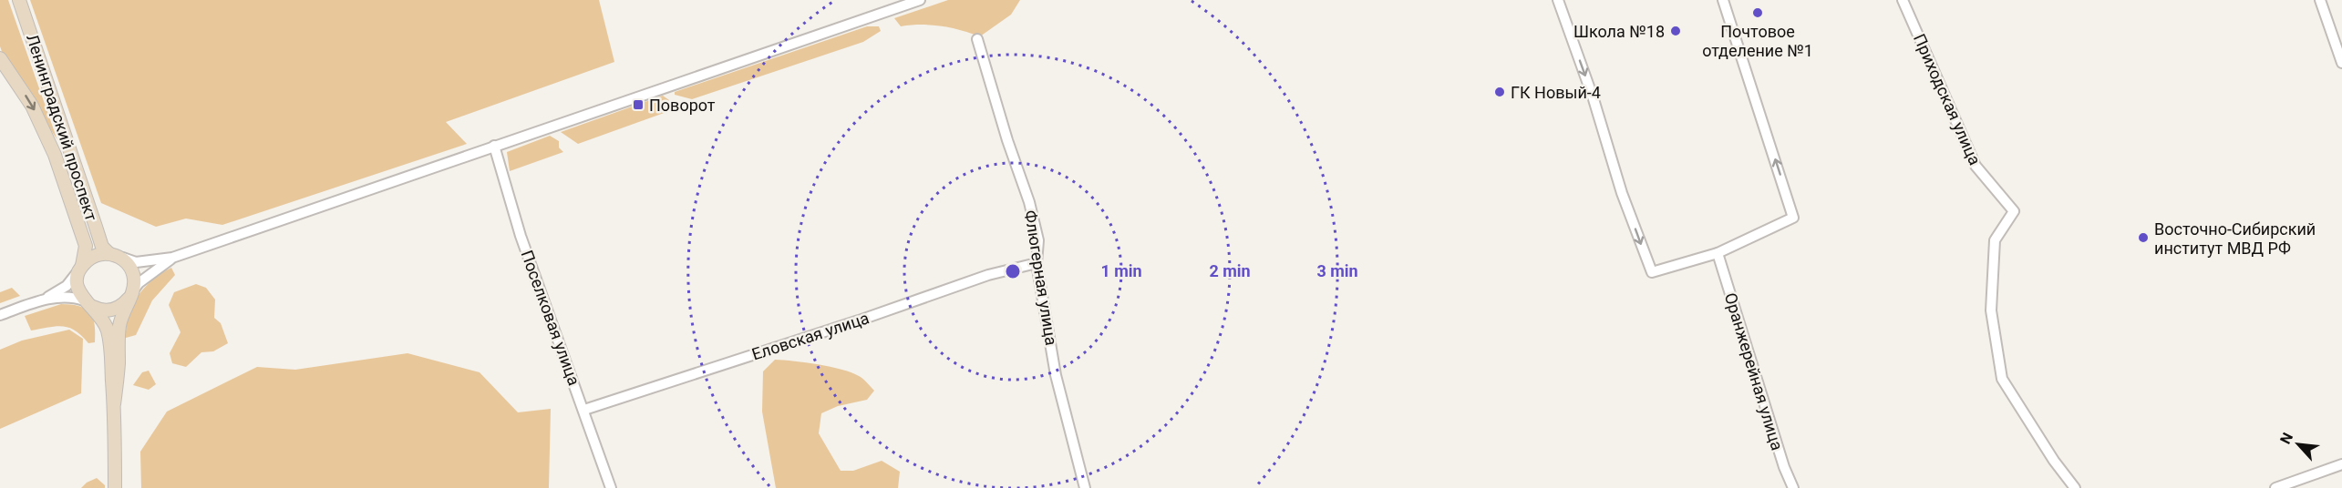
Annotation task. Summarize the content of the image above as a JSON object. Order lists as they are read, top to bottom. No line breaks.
{"streets":{"main road":["Ленинградский проспект"],"street":["Приходская улица","Флюгерная улица","Поселковая улица","Еловская улица","Оранжерейная улица"]},"crossings":[["Флюгерная улица","Еловская улица"],["Поселковая улица","Еловская улица"]],"places":{"other":["Почтовое отделение №1","Школа №18","ГК Новый-4","Восточно-Сибирский институт МВД РФ"],"transit":["Поворот"]},"north":"top left","rings":["1 min","2 min","3 min"]}
